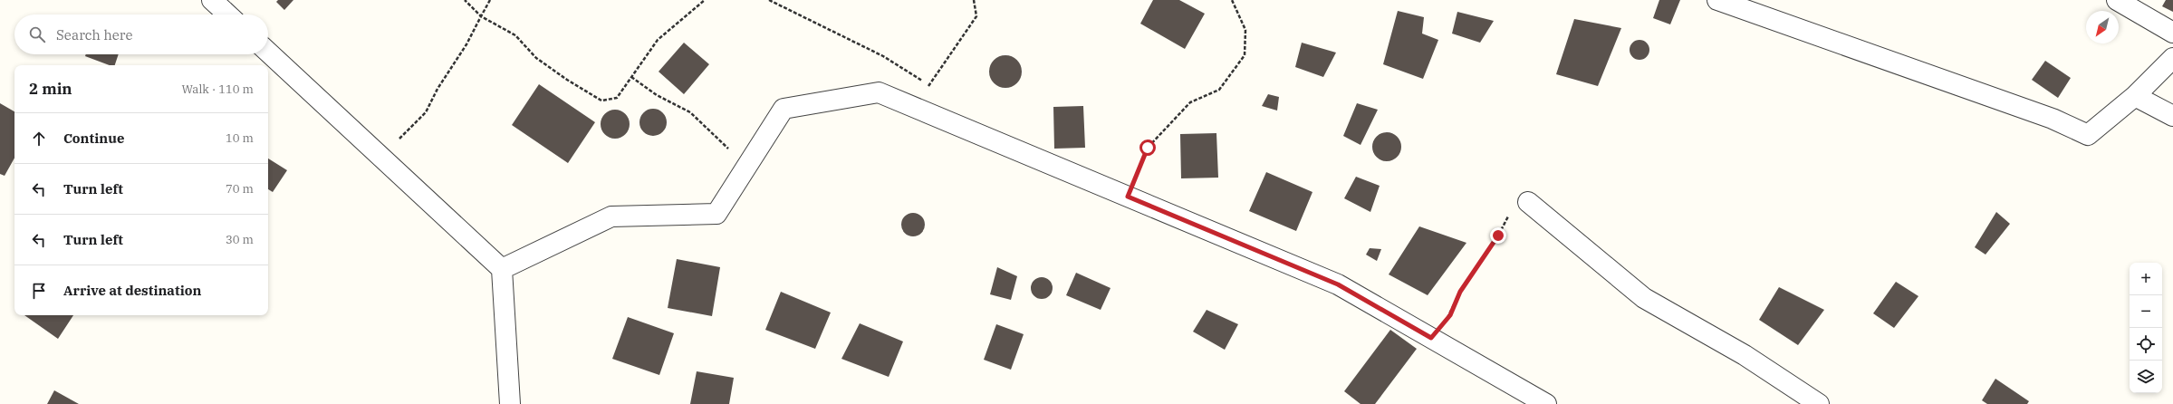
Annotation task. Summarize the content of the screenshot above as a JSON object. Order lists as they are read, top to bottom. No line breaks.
{"north":"bottom left","page":{"search":"Search here","heading":["2 min","Walk · 110 m"],"list":[["Continue","10 m"],["Turn left","70 m"],["Turn left","30 m"],"Arrive at destination"],"map_buttons":["+","−"]}}
